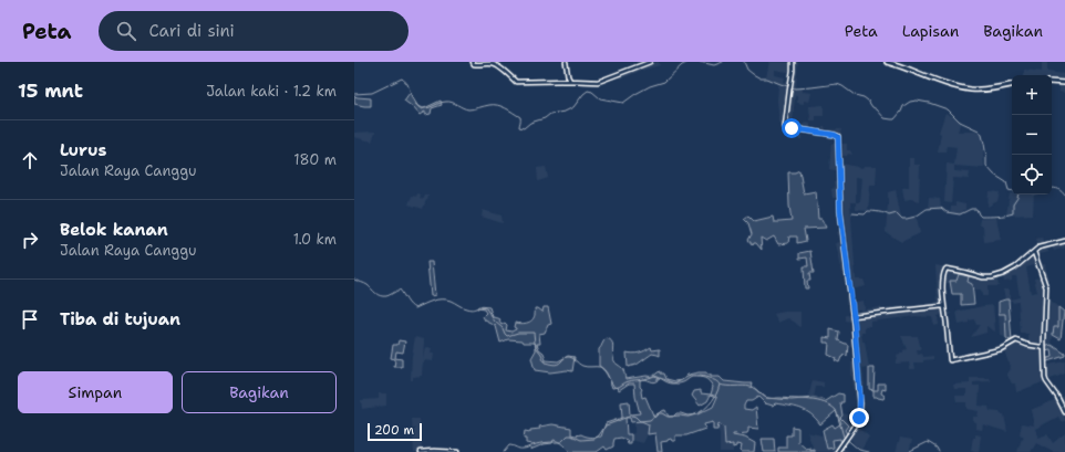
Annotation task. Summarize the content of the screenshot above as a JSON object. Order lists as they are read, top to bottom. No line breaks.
{"scale_bar":"200 m","page":{"header":"Peta","search":"Cari di sini","nav":["Peta","Lapisan","Bagikan"],"heading":["15 mnt","Jalan kaki · 1.2 km"],"map_buttons":["+","−"],"list":[["Lurus","Jalan Raya Canggu","180 m"],["Belok kanan","Jalan Raya Canggu","1.0 km"],"Tiba di tujuan"],"buttons":["Simpan","Bagikan"],"scale":"200 m"}}
